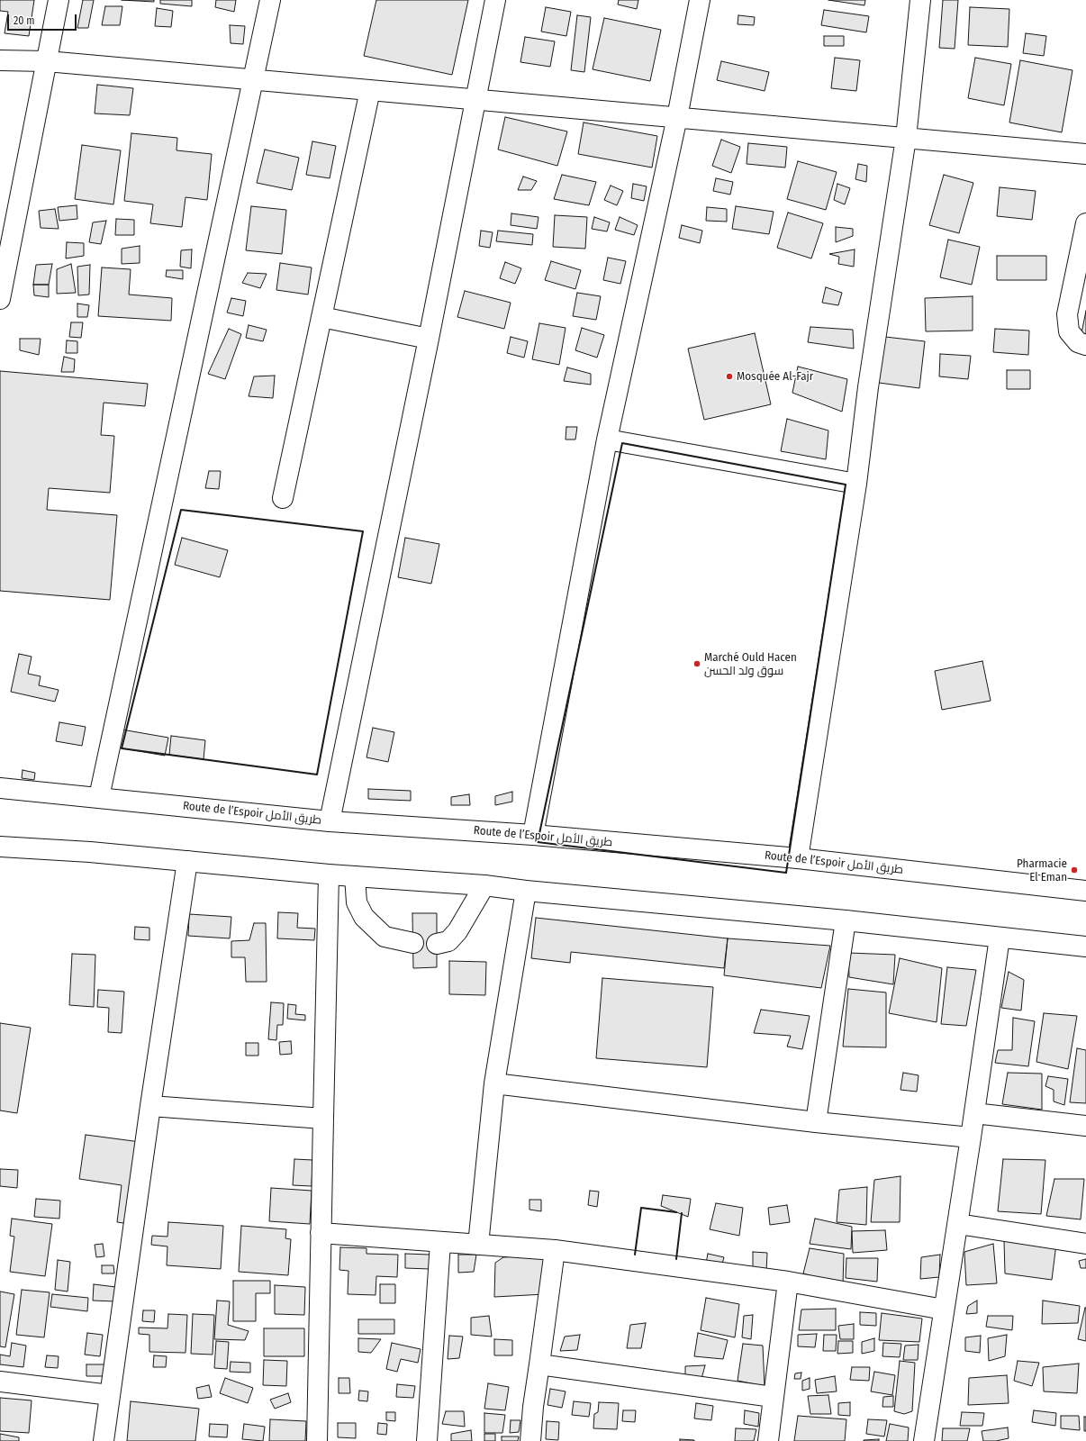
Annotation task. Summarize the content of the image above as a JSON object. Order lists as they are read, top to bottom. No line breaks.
{"streets":{"main road":["Route de l’Espoir طريق الأمل"]},"places":["Mosquée Al-Fajr","Marché Ould Hacen سوق ولد الحسن","Pharmacie El Eman"],"scale_bar":"20 m"}
